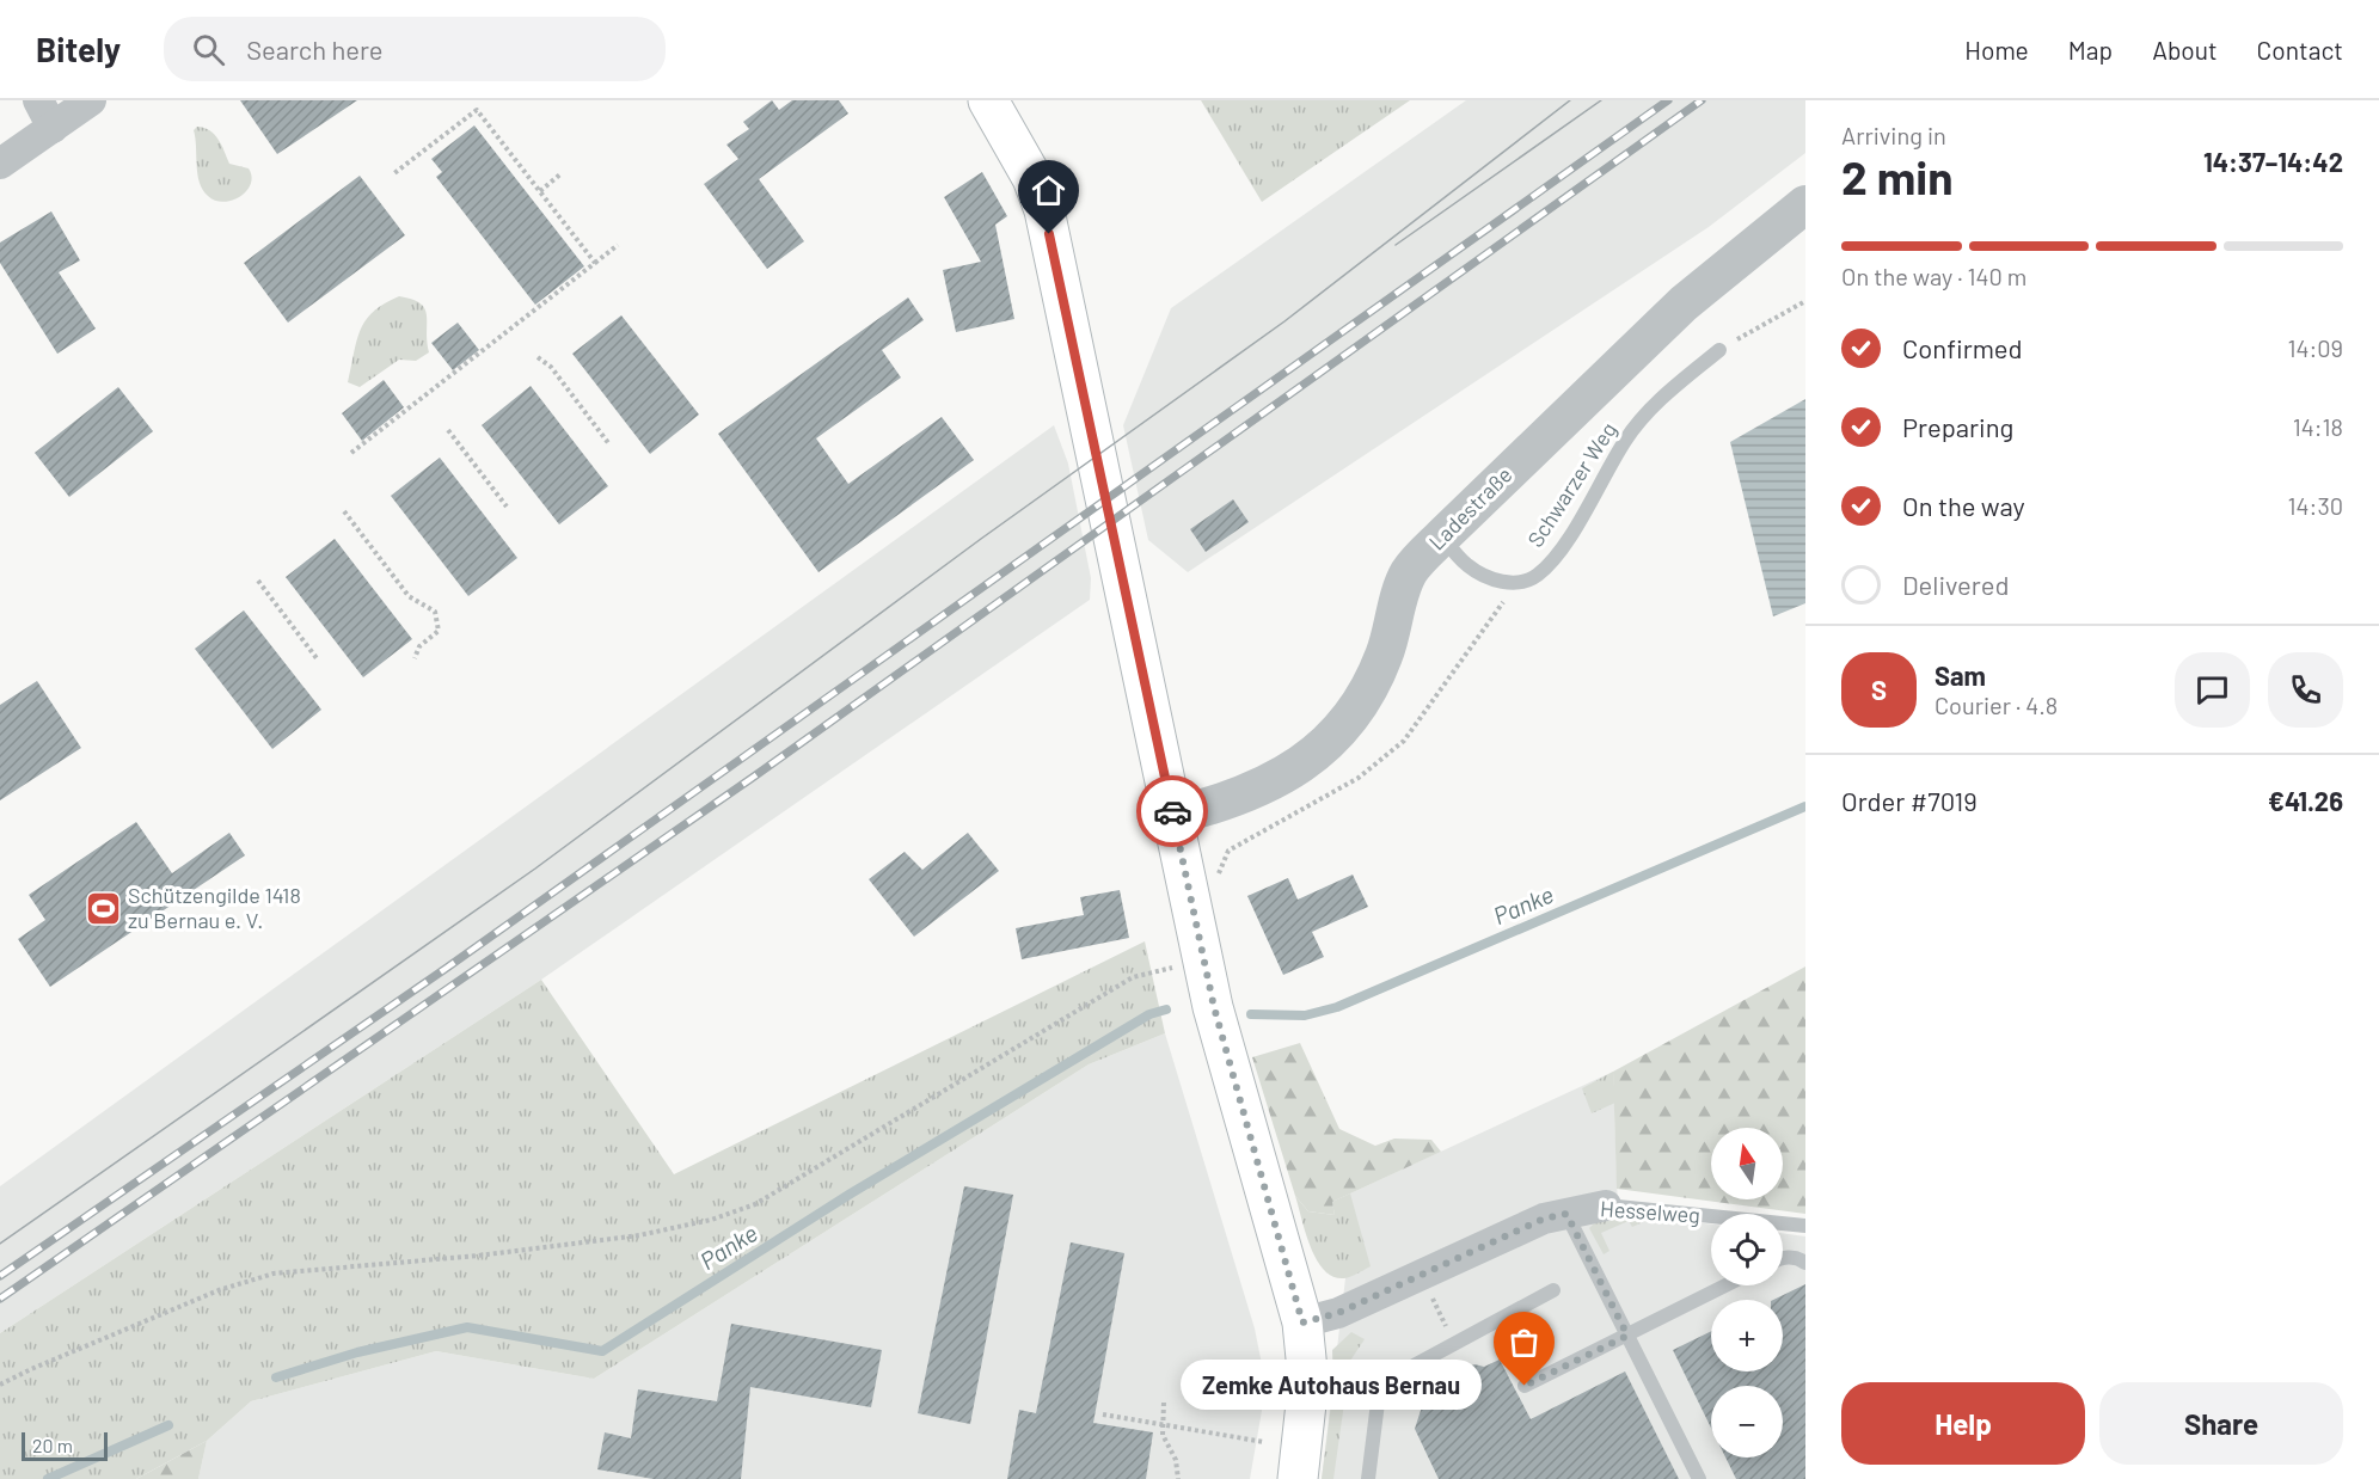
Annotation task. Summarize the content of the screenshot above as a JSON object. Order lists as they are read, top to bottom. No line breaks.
{"streets":{"street":["Ladestraße","Hesselweg"],"lane":["Schwarzer Weg"]},"crossings":[["Schwarzer Weg","Ladestraße"]],"water":["Panke"],"places":{"sports":["Schützengilde 1418 zu Bernau e. V."],"other":["Zemke Autohaus Bernau"]},"scale_bar":"20 m","north":"top","page":{"header":"Bitely","search":"Search here","nav":["Home","Map","About","Contact"],"heading":["2 min","Arriving in","14:37–14:42"],"panel":["Sam","Courier · 4.8","Order #7019","€41.26"],"bar":"On the way · 140 m","list":[["Confirmed","14:09"],["Preparing","14:18"],["On the way","14:30"],"Delivered"],"round":"S","map_buttons":["+","−"],"bubble":"Zemke Autohaus Bernau","buttons":["Help","Share"],"scale":"20 m"}}
